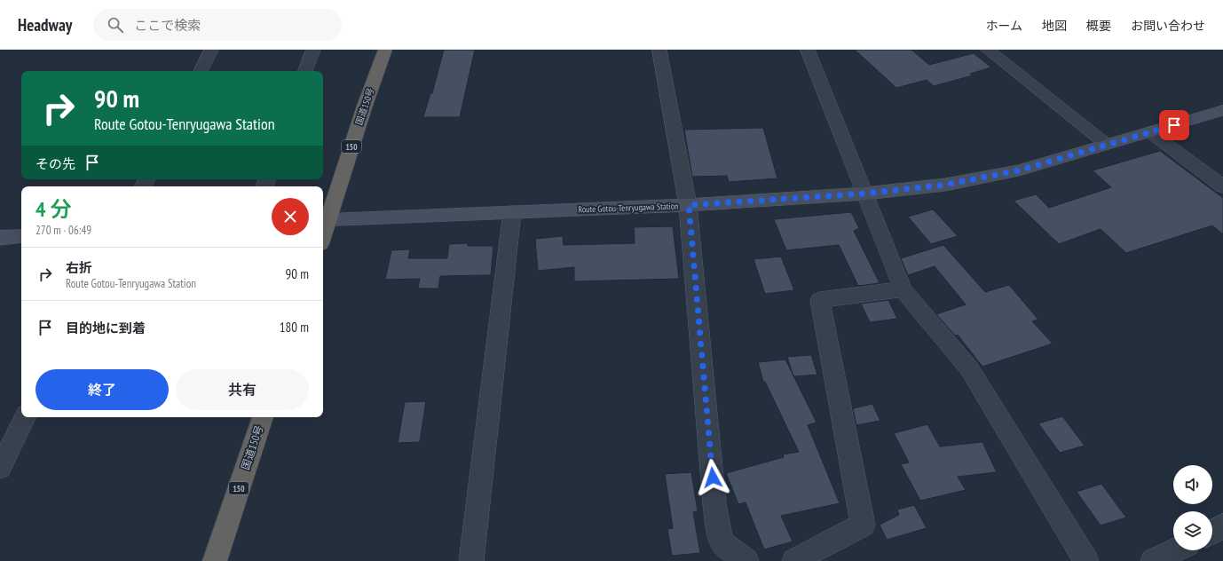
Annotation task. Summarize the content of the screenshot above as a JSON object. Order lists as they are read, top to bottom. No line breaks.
{"streets":{"highway":["国道150号","150"],"main road":["Route Gotou-Tenryugawa Station"]},"crossings":[["国道150号","Route Gotou-Tenryugawa Station"]],"page":{"header":"Headway","search":"ここで検索","nav":["ホーム","地図","概要","お問い合わせ"],"turn":["90 m","Route Gotou-Tenryugawa Station"],"then":"その先","heading":["4 分","270 m · 06:49"],"list":[{"name":"右折","note":"Route Gotou-Tenryugawa Station","value":"90 m"},{"name":"目的地に到着","value":"180 m"}],"buttons":["終了","共有"]}}
